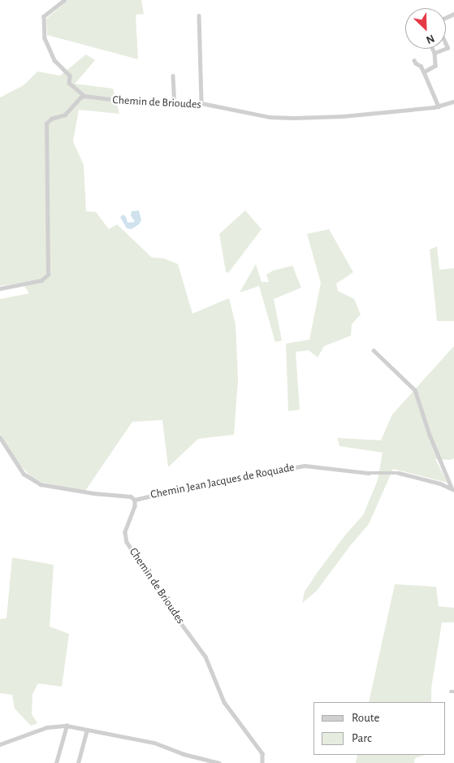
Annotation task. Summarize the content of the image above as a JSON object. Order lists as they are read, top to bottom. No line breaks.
{"streets":{"street":["Chemin de Brioudes","Chemin Jean Jacques de Roquade"]},"crossings":[["Chemin de Brioudes","Chemin Jean Jacques de Roquade"]],"legend":["Route","Parc"],"north":"bottom right"}
